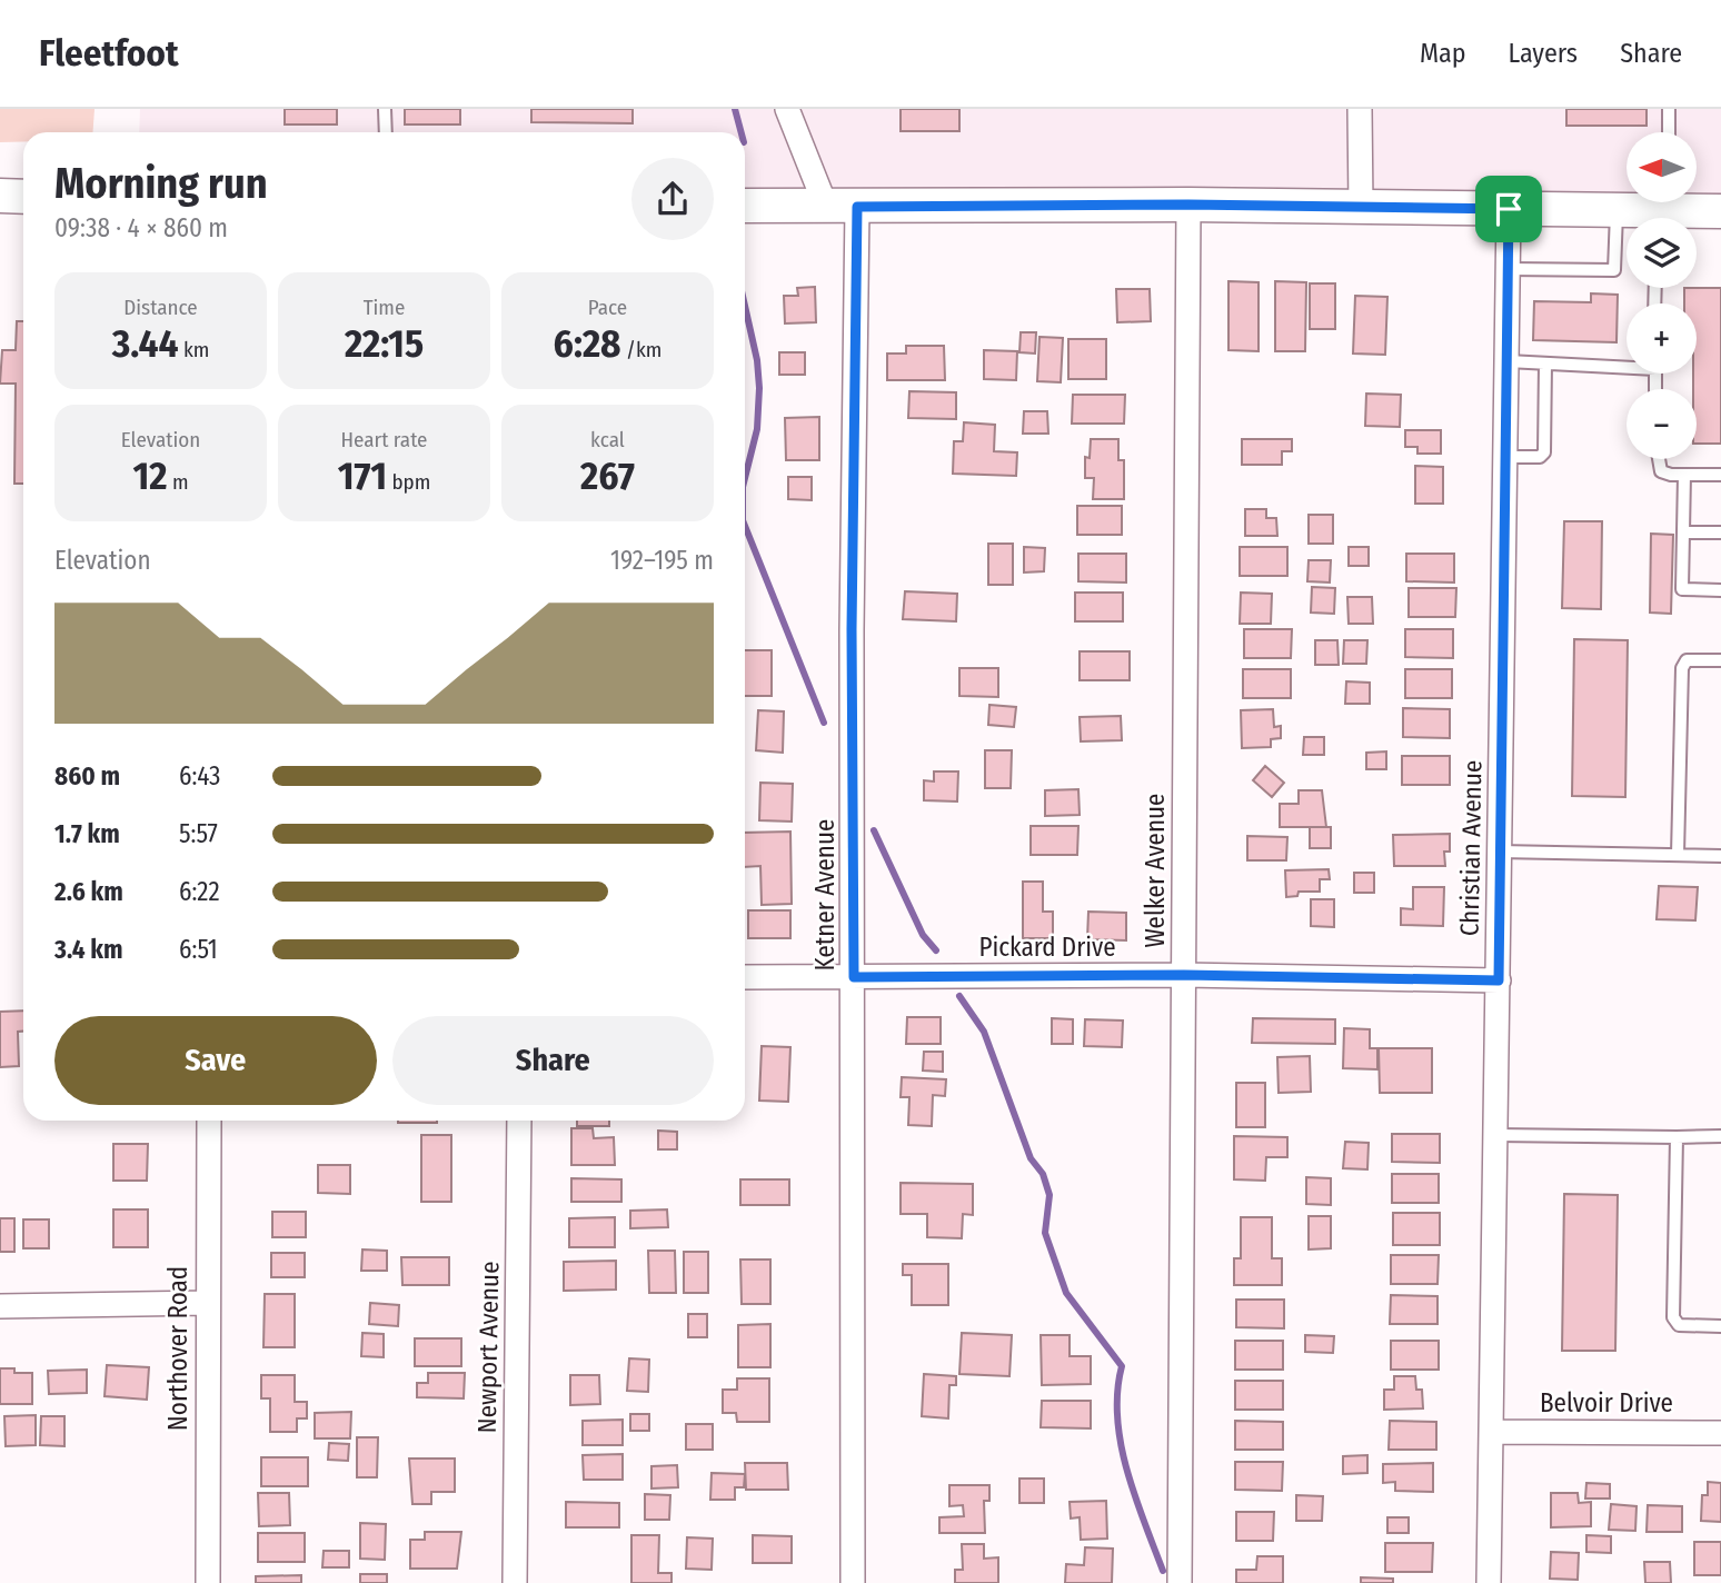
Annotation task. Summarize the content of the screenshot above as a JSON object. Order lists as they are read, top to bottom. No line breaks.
{"streets":{"street":["Christian Avenue","Welker Avenue","Ketner Avenue","Pickard Drive","Newport Avenue","Northover Road","Belvoir Drive"]},"crossings":[["Christian Avenue","Pickard Drive"],["Christian Avenue","Belvoir Drive"],["Welker Avenue","Pickard Drive"],["Ketner Avenue","Pickard Drive"]],"north":"left","page":{"header":"Fleetfoot","nav":["Map","Layers","Share"],"map_buttons":["+","−"],"heading":["Morning run","09:38 · 4 × 860 m"],"stats":[["Distance","3.44 km"],["Time","22:15"],["Pace","6:28 /km"],["Elevation","12 m"],["Heart rate","171 bpm"],["kcal","267"]],"chart":["Elevation","192–195 m"],"list":[{"name":"860 m","note":"6:43"},{"name":"1.7 km","note":"5:57"},{"name":"2.6 km","note":"6:22"},{"name":"3.4 km","note":"6:51"}],"buttons":["Save","Share"]}}
